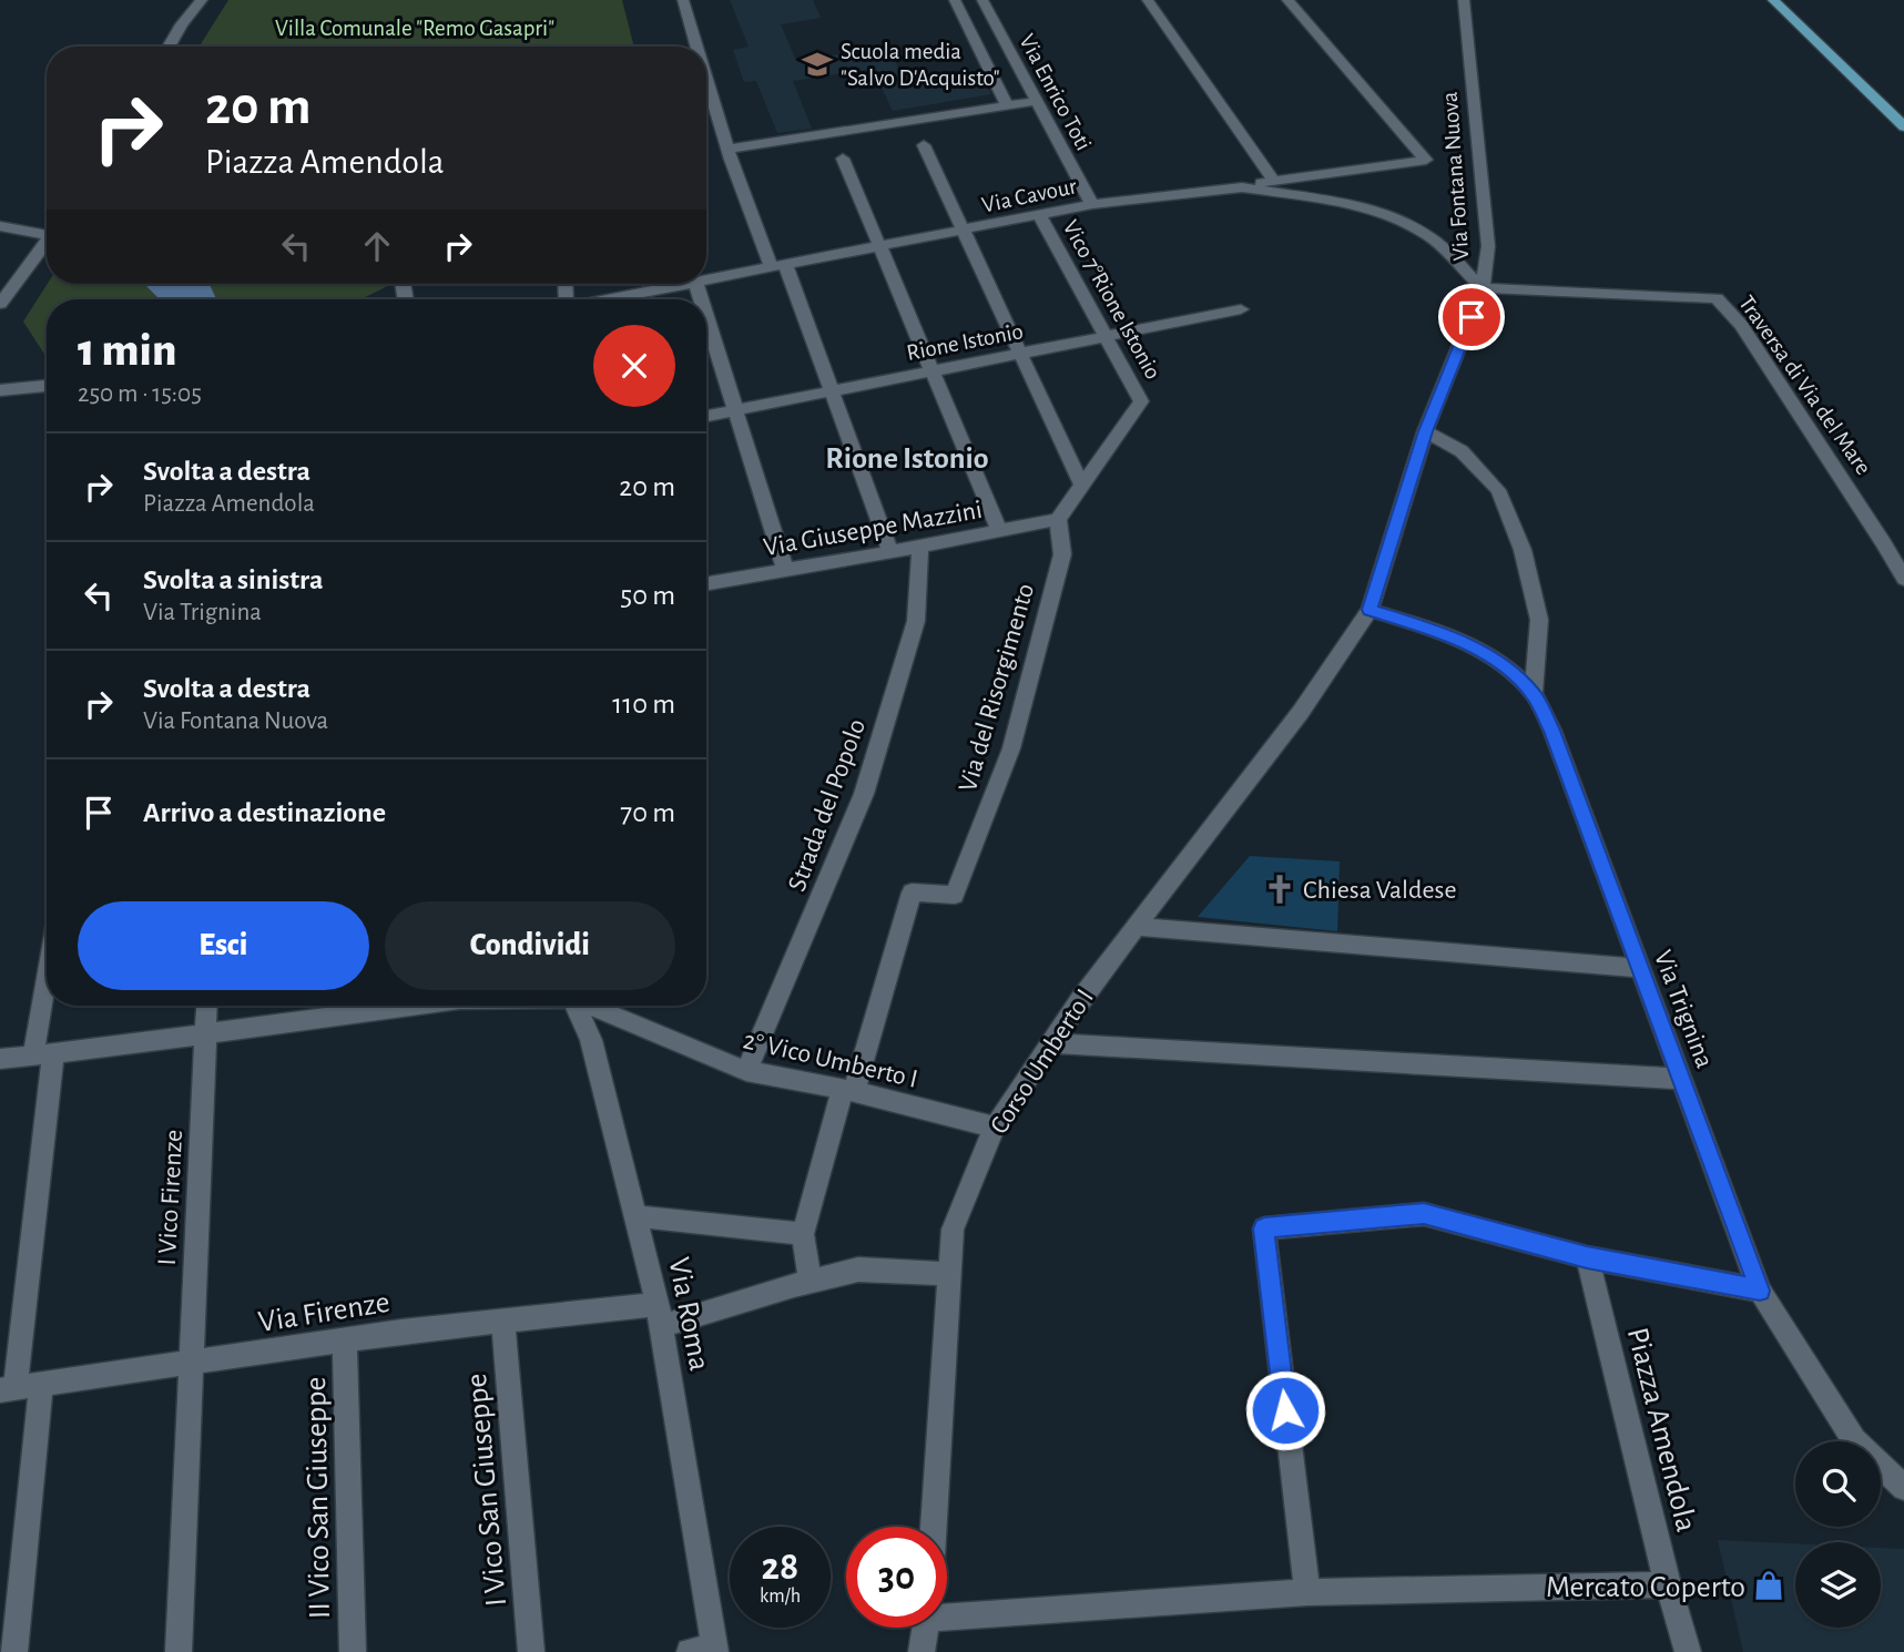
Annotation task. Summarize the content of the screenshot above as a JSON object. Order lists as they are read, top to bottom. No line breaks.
{"streets":{"street":["Via Enrico Toti","Via Fontana Nuova","Via Cavour","Vico 7°Rione Istonio","Rione Istonio","Traversa di Via del Mare","Via Giuseppe Mazzini","Via del Risorgimento","Strada del Popolo","Via Trignina","2° Vico Umberto I","Corso Umberto I","I Vico Firenze","Via Firenze","Via Roma","Piazza Amendola","I Vico San Giuseppe","II Vico San Giuseppe"]},"crossings":[["Via Enrico Toti","Via Cavour"],["Via Fontana Nuova","Via Cavour"],["Via Fontana Nuova","Traversa di Via del Mare"],["Via Fontana Nuova","Via Trignina"],["Via Fontana Nuova","Corso Umberto I"],["Via Cavour","Vico 7°Rione Istonio"],["Via Cavour","Traversa di Via del Mare"],["Vico 7°Rione Istonio","Rione Istonio"],["Vico 7°Rione Istonio","Via Giuseppe Mazzini"],["Vico 7°Rione Istonio","Via del Risorgimento"],["Via Giuseppe Mazzini","Via del Risorgimento"],["Via Giuseppe Mazzini","Strada del Popolo"],["Via del Risorgimento","2° Vico Umberto I"],["Strada del Popolo","2° Vico Umberto I"],["Via Trignina","Corso Umberto I"],["2° Vico Umberto I","Corso Umberto I"],["Corso Umberto I","Via Firenze"],["I Vico Firenze","Via Firenze"],["Via Firenze","Via Roma"],["Via Firenze","I Vico San Giuseppe"],["Via Firenze","II Vico San Giuseppe"]],"districts":["Rione Istonio"],"parks":["Villa Comunale \"Remo Gasapri\""],"places":{"school or university":["Scuola media \"Salvo D'Acquisto\""],"church":["Chiesa Valdese"],"shop":["Mercato Coperto"]},"page":{"turn":["20 m","Piazza Amendola"],"heading":["1 min","250 m · 15:05"],"list":[{"name":"Svolta a destra","note":"Piazza Amendola","value":"20 m"},{"name":"Svolta a sinistra","note":"Via Trignina","value":"50 m"},{"name":"Svolta a destra","note":"Via Fontana Nuova","value":"110 m"},{"name":"Arrivo a destinazione","value":"70 m"}],"buttons":["Esci","Condividi"],"speed":"28 km/h","limit":"30"}}
